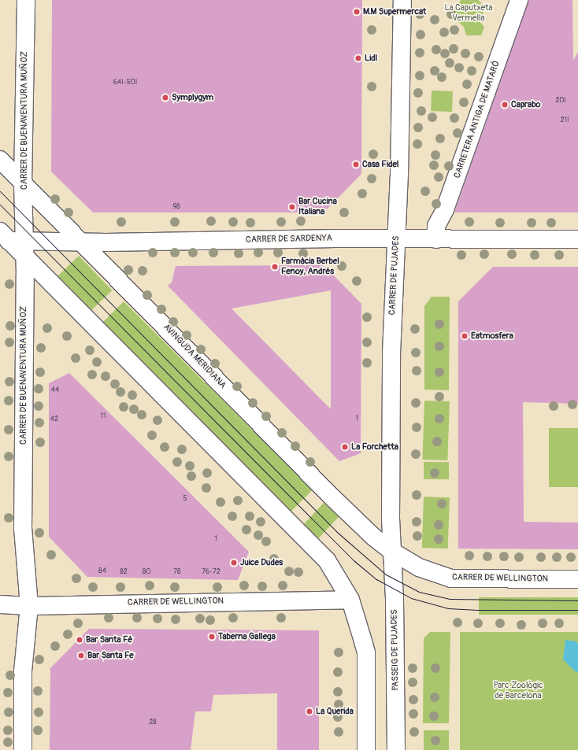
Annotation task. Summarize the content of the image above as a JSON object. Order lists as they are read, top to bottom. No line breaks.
{"streets":{"street":["CARRETERA ANTIGA DE MATARÓ","CARRER DE BUENAVENTURA MUÑOZ","CARRER DE SARDENYA","CARRER DE PUJADES","AVINGUDA MERIDIANA","CARRER DE WELLINGTON","PASSEIG DE PUJADES"]},"crossings":[["CARRETERA ANTIGA DE MATARÓ","CARRER DE SARDENYA"],["CARRER DE BUENAVENTURA MUÑOZ","CARRER DE SARDENYA"],["CARRER DE BUENAVENTURA MUÑOZ","AVINGUDA MERIDIANA"],["CARRER DE BUENAVENTURA MUÑOZ","CARRER DE WELLINGTON"],["CARRER DE SARDENYA","CARRER DE PUJADES"],["CARRER DE SARDENYA","AVINGUDA MERIDIANA"],["CARRER DE PUJADES","AVINGUDA MERIDIANA"],["CARRER DE PUJADES","CARRER DE WELLINGTON"],["CARRER DE PUJADES","PASSEIG DE PUJADES"],["AVINGUDA MERIDIANA","CARRER DE WELLINGTON"],["AVINGUDA MERIDIANA","PASSEIG DE PUJADES"],["CARRER DE WELLINGTON","PASSEIG DE PUJADES"]],"parks":["La Caputxeta Vermella","Parc Zoològic de Barcelona"],"places":["M.M Supermercat","Lidl","Symplygym","Caprabo","Casa Fidel","Bar Cucina Italiana","Farmàcia Berbel Fenoy, Andrés","Eatmosfera","La Forchetta","Juice Dudes","Taberna Gallega","Bar Santa Fé","Bar Santa Fe","La Querida"],"house_numbers":["64I-50I","20I","21I","98","44","11","1","42","5","1","84","82","80","78","76-72","28"]}
